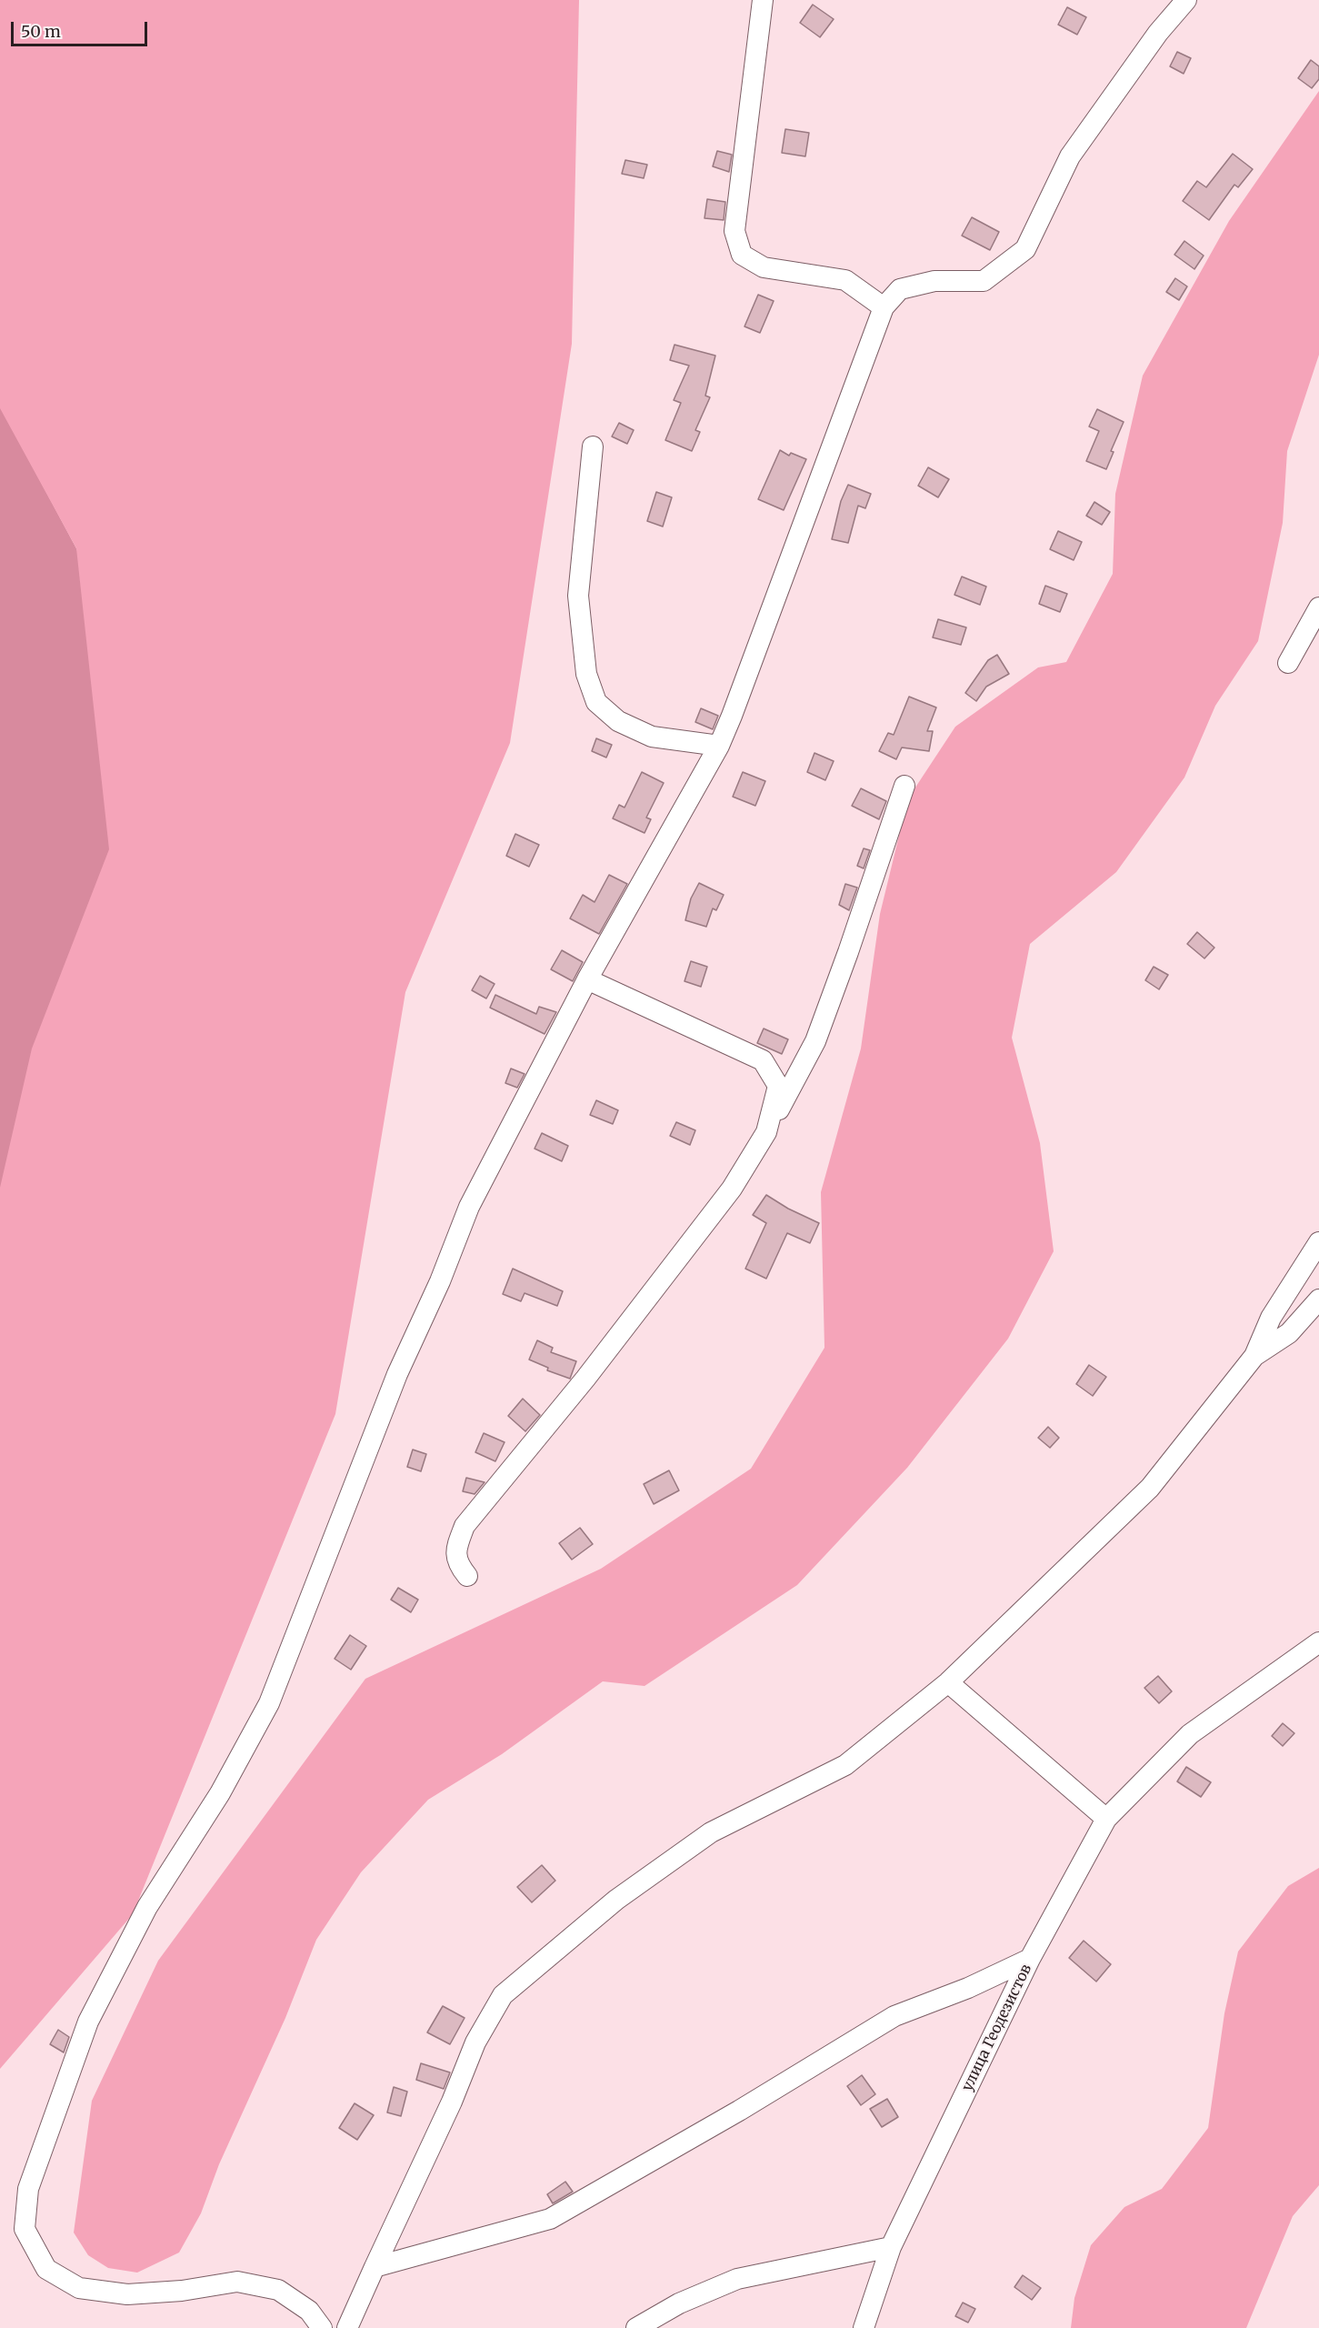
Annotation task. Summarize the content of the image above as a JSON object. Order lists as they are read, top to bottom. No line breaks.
{"streets":{"street":["улица Геодезистов"]},"scale_bar":"50 m"}
